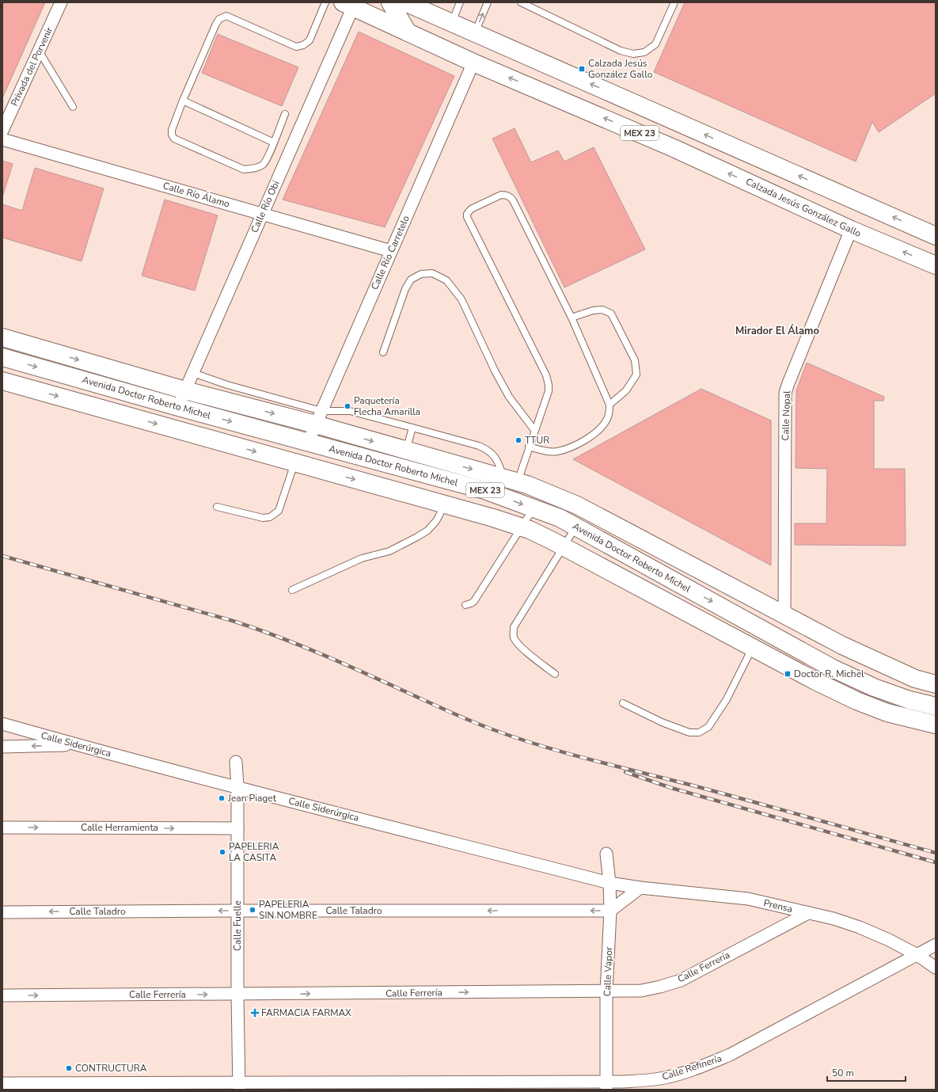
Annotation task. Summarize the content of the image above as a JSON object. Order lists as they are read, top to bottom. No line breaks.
{"streets":{"main road":["MEX 23","Calzada Jesús González Gallo","Avenida Doctor Roberto Michel"],"street":["Privada del Porvenir","Calle Río Álamo","Calle Río Obi","Calle Río Carretelo","Calle Nopal","Calle Siderúrgica","Calle Herramienta","Prensa","Calle Taladro","Calle Fuelle","Calle Ferrería","Calle Vapor","Calle Refinería"]},"crossings":[["Calle Río Álamo","Calle Río Obi"],["Calle Río Álamo","Calle Río Carretelo"],["Calle Río Obi","Calzada Jesús González Gallo"],["Calle Río Obi","Avenida Doctor Roberto Michel"],["Calzada Jesús González Gallo","Calle Río Carretelo"],["Calzada Jesús González Gallo","Calle Nopal"],["Calle Río Carretelo","Avenida Doctor Roberto Michel"],["Avenida Doctor Roberto Michel","Calle Nopal"],["Calle Siderúrgica","Prensa"],["Calle Siderúrgica","Calle Fuelle"],["Calle Siderúrgica","Calle Vapor"],["Calle Herramienta","Calle Fuelle"],["Prensa","Calle Ferrería"],["Prensa","Calle Vapor"],["Prensa","Calle Refinería"],["Calle Taladro","Calle Fuelle"],["Calle Taladro","Calle Vapor"],["Calle Fuelle","Calle Ferrería"],["Calle Fuelle","Calle Refinería"],["Calle Ferrería","Calle Vapor"],["Calle Vapor","Calle Refinería"]],"one_way":["Calle Taladro","Calle Ferrería"],"districts":["Mirador El Álamo"],"places":{"transit":["Calzada Jesús González Gallo","Doctor R. Michel"],"other":["Paquetería Flecha Amarilla","TTUR","Jean Piaget","PAPELERIA LA CASITA","PAPELERIA SIN NOMBRE","CONTRUCTURA"],"health":["FARMACIA FARMAX"]},"scale_bar":"50 m"}
